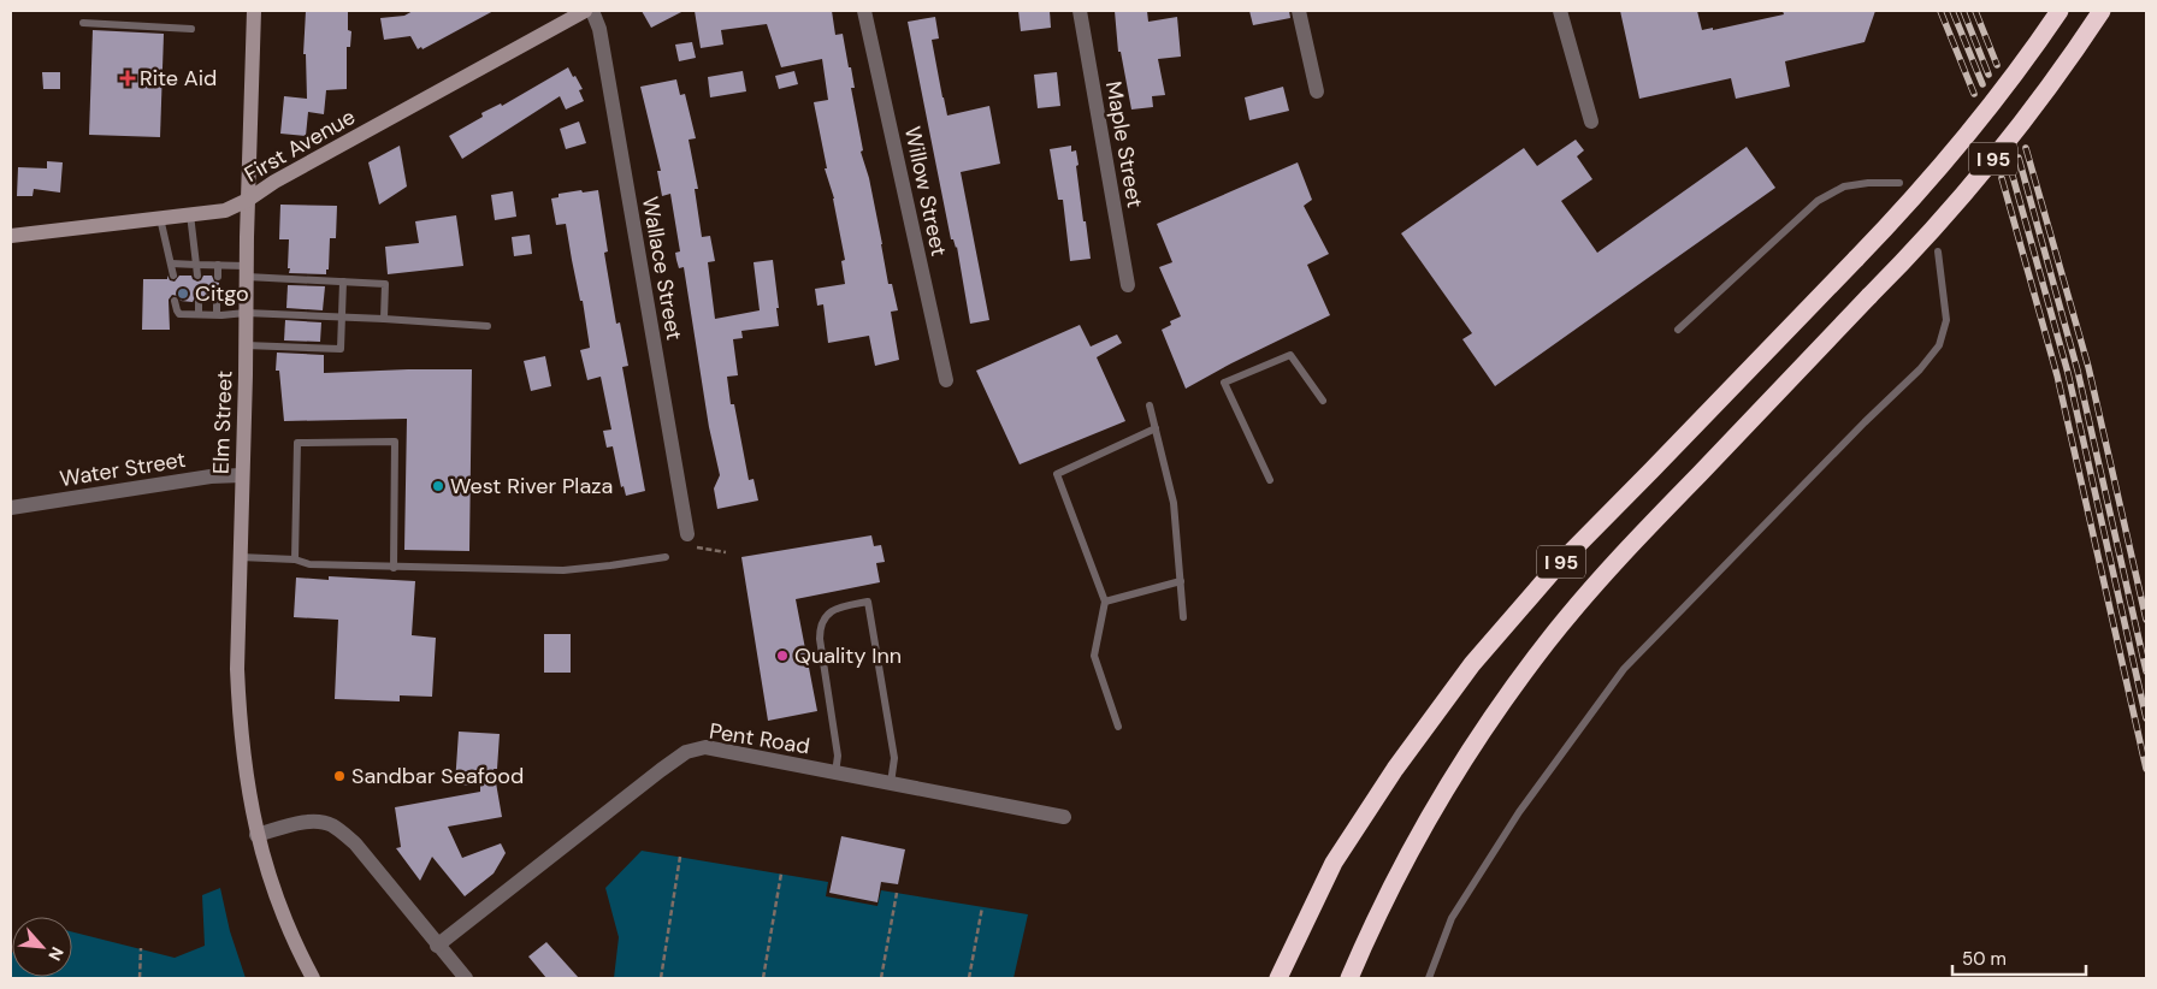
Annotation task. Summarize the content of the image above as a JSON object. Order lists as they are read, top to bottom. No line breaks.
{"streets":{"highway":["I 95"],"main road":["First Avenue","Elm Street"],"street":["Maple Street","Willow Street","Wallace Street","Water Street","Pent Road"]},"crossings":[["First Avenue","Elm Street"],["Elm Street","Water Street"]],"places":{"health":["Rite Aid"],"other":["Citgo","West River Plaza","Quality Inn","Sandbar Seafood"]},"scale_bar":"50 m","north":"bottom right"}
